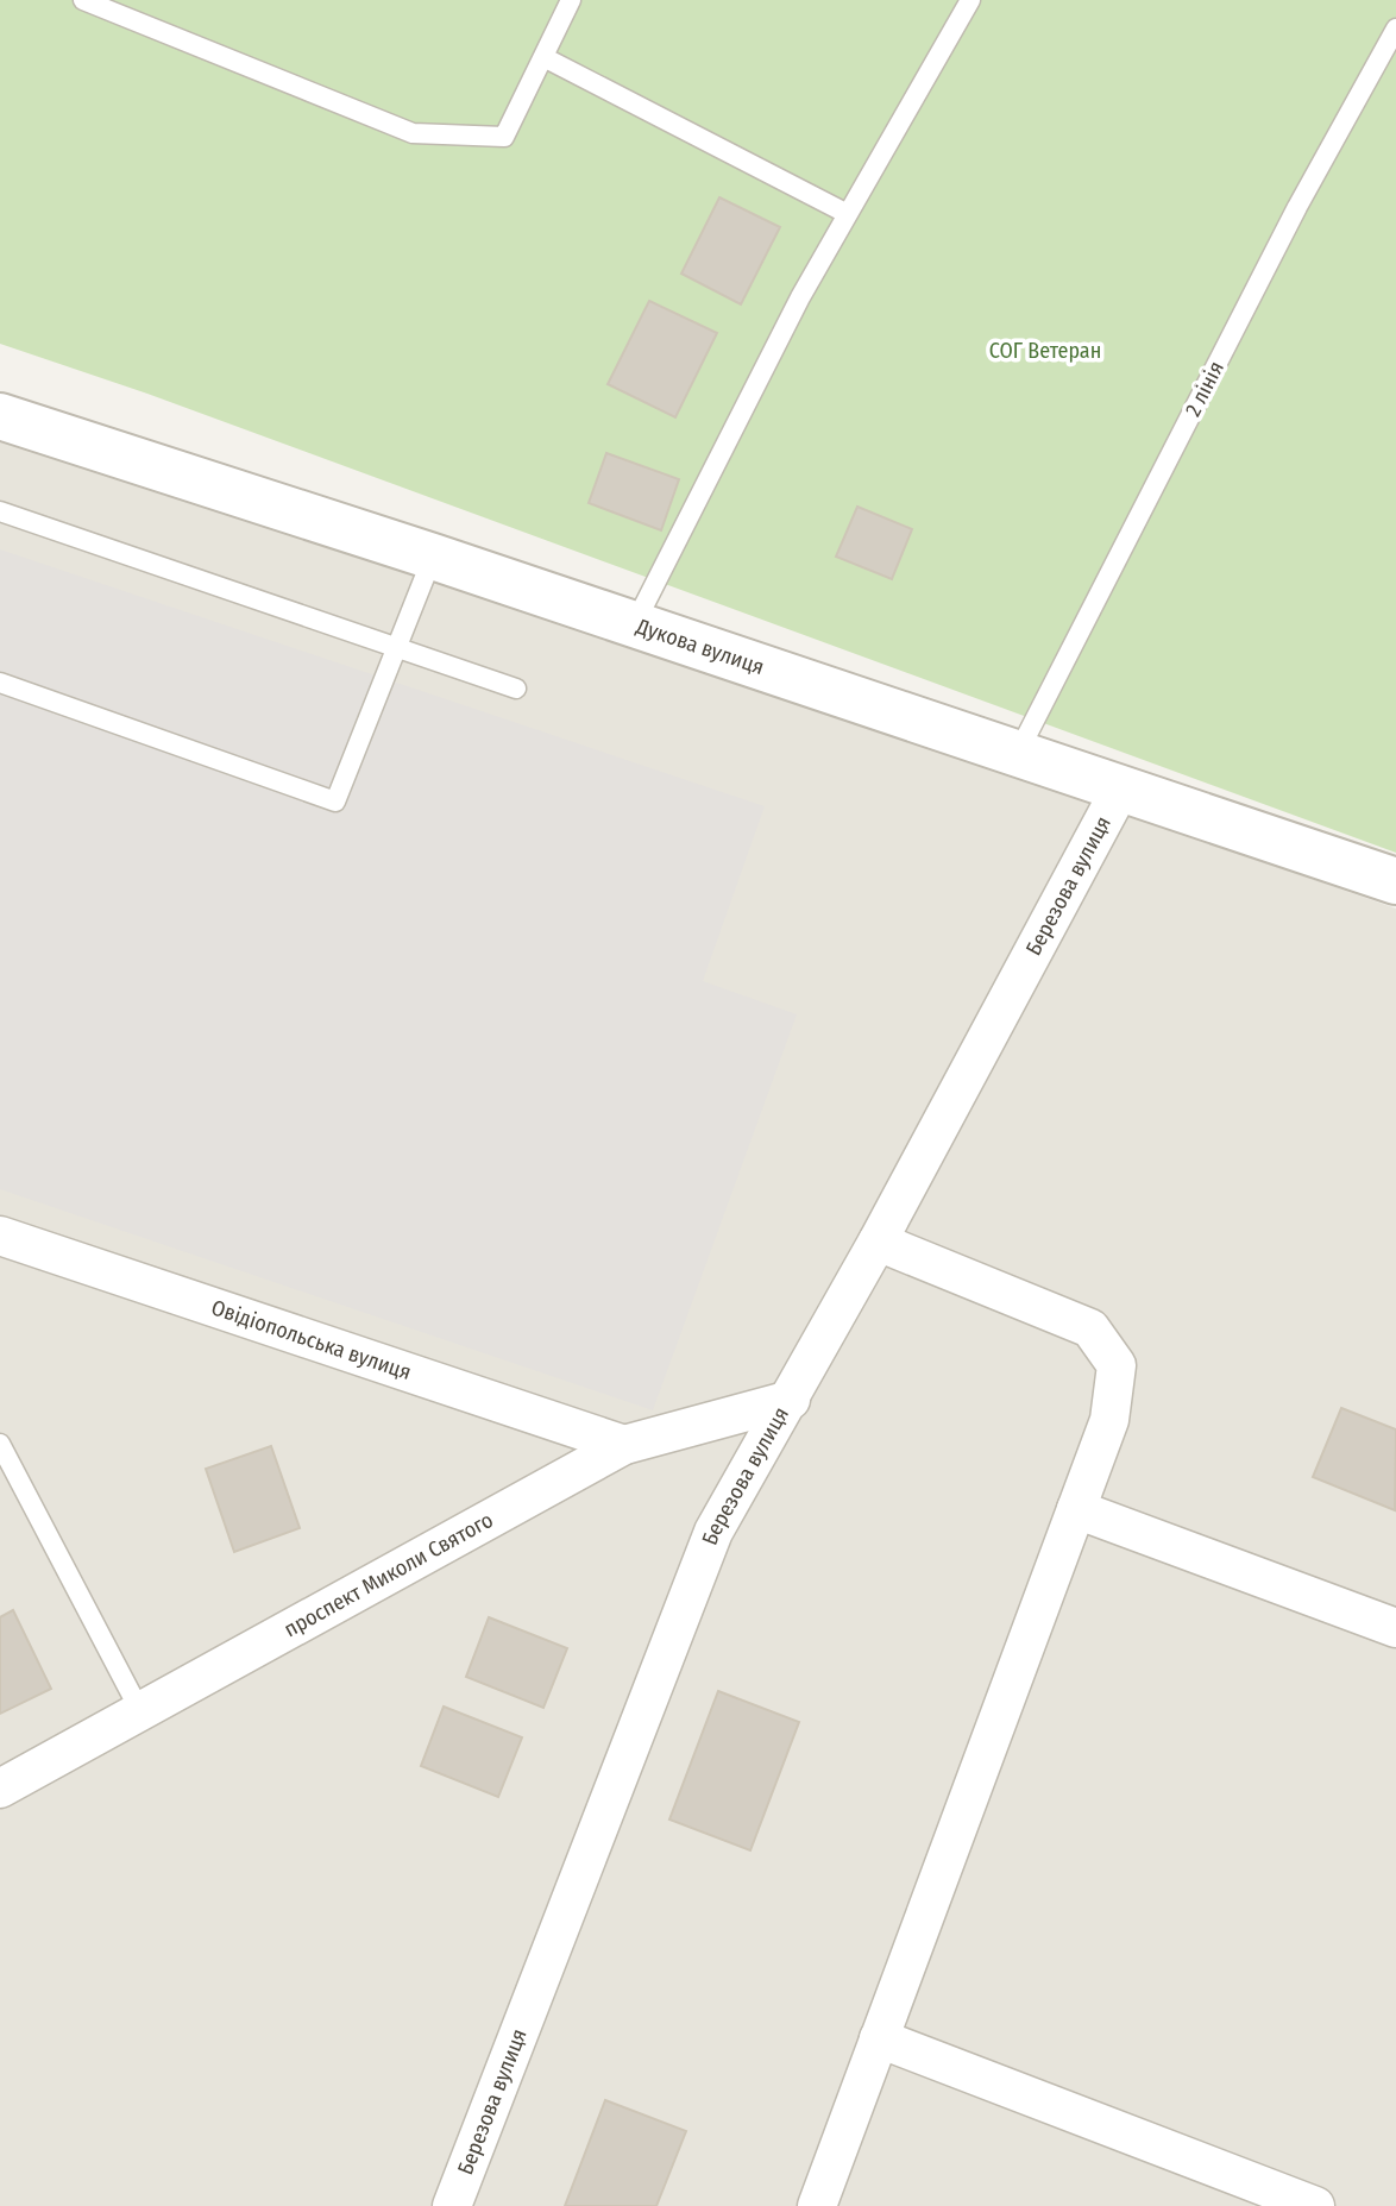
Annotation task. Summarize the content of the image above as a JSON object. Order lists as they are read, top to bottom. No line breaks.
{"streets":{"street":["Дукова вулиця","Березова вулиця","Овідіопольська вулиця","проспект Миколи Святого"],"lane":["2 лінія"]},"crossings":[["2 лінія","Дукова вулиця"],["Дукова вулиця","Березова вулиця"],["Березова вулиця","проспект Миколи Святого"],["Овідіопольська вулиця","проспект Миколи Святого"]],"parks":["СОГ Ветеран"]}
